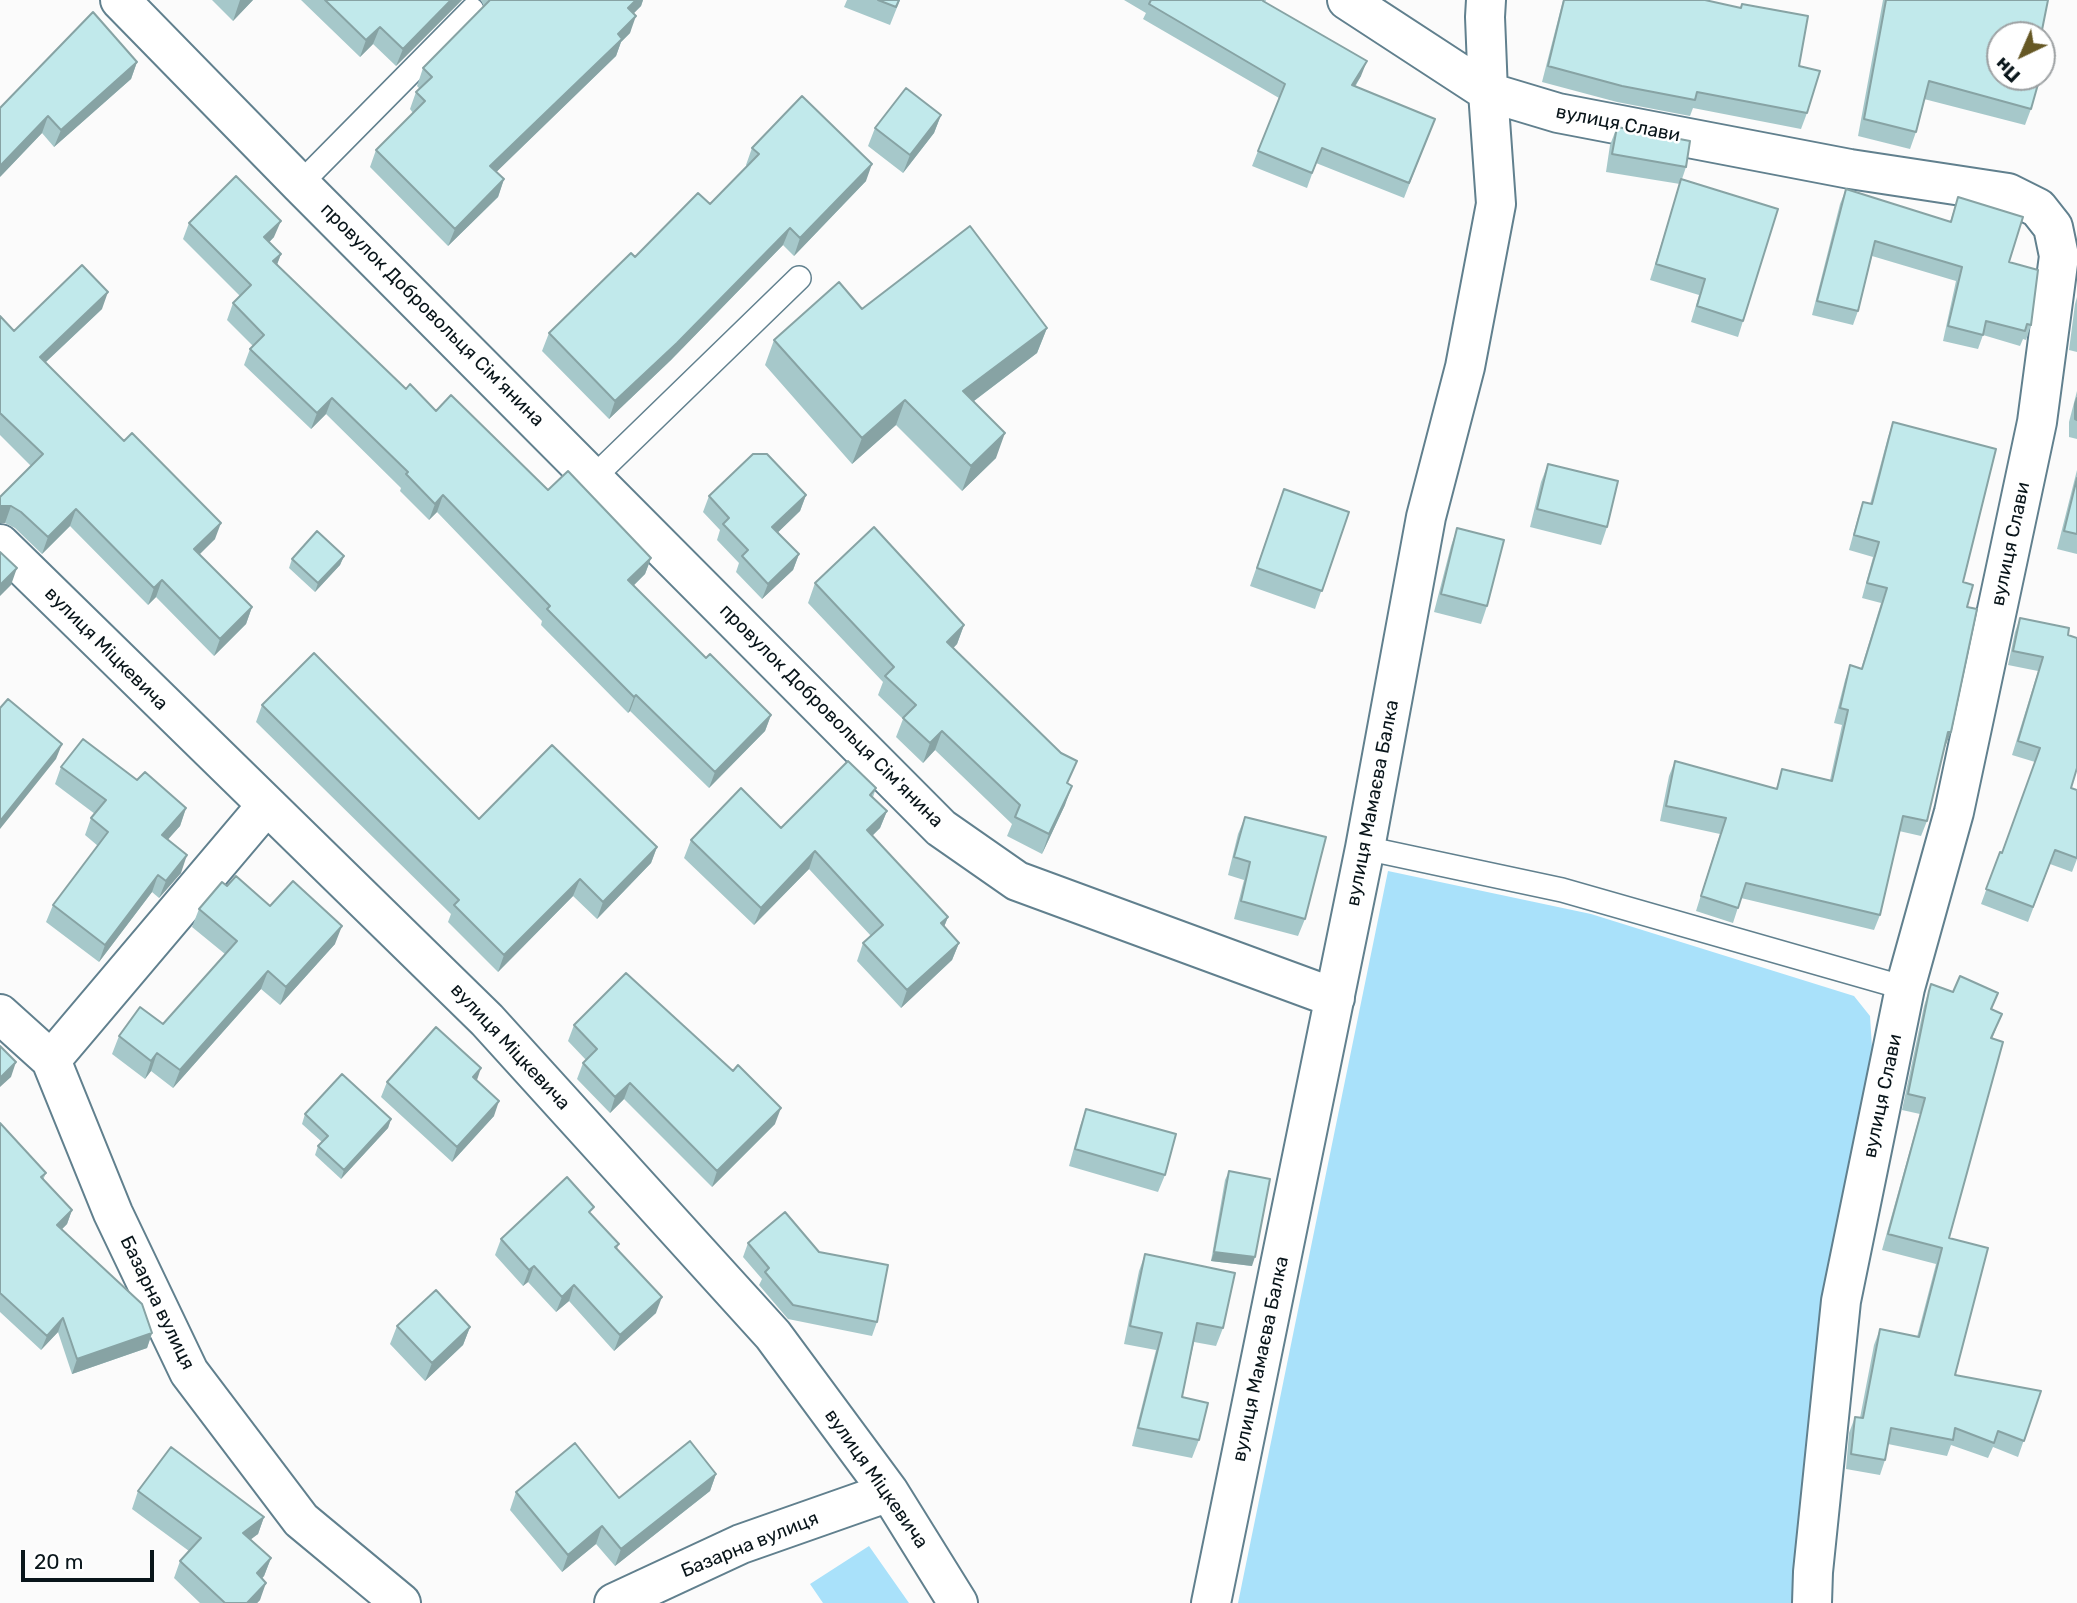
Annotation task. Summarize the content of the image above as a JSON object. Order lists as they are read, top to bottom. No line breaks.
{"streets":{"street":["вулиця Слави","провулок Добровольця Сім'янина","вулиця Міцкевича","вулиця Мамаєва Балка","Базарна вулиця"]},"crossings":[["вулиця Слави","вулиця Мамаєва Балка"],["провулок Добровольця Сім'янина","вулиця Мамаєва Балка"],["вулиця Міцкевича","Базарна вулиця"]],"scale_bar":"20 m","north":"bottom left"}
